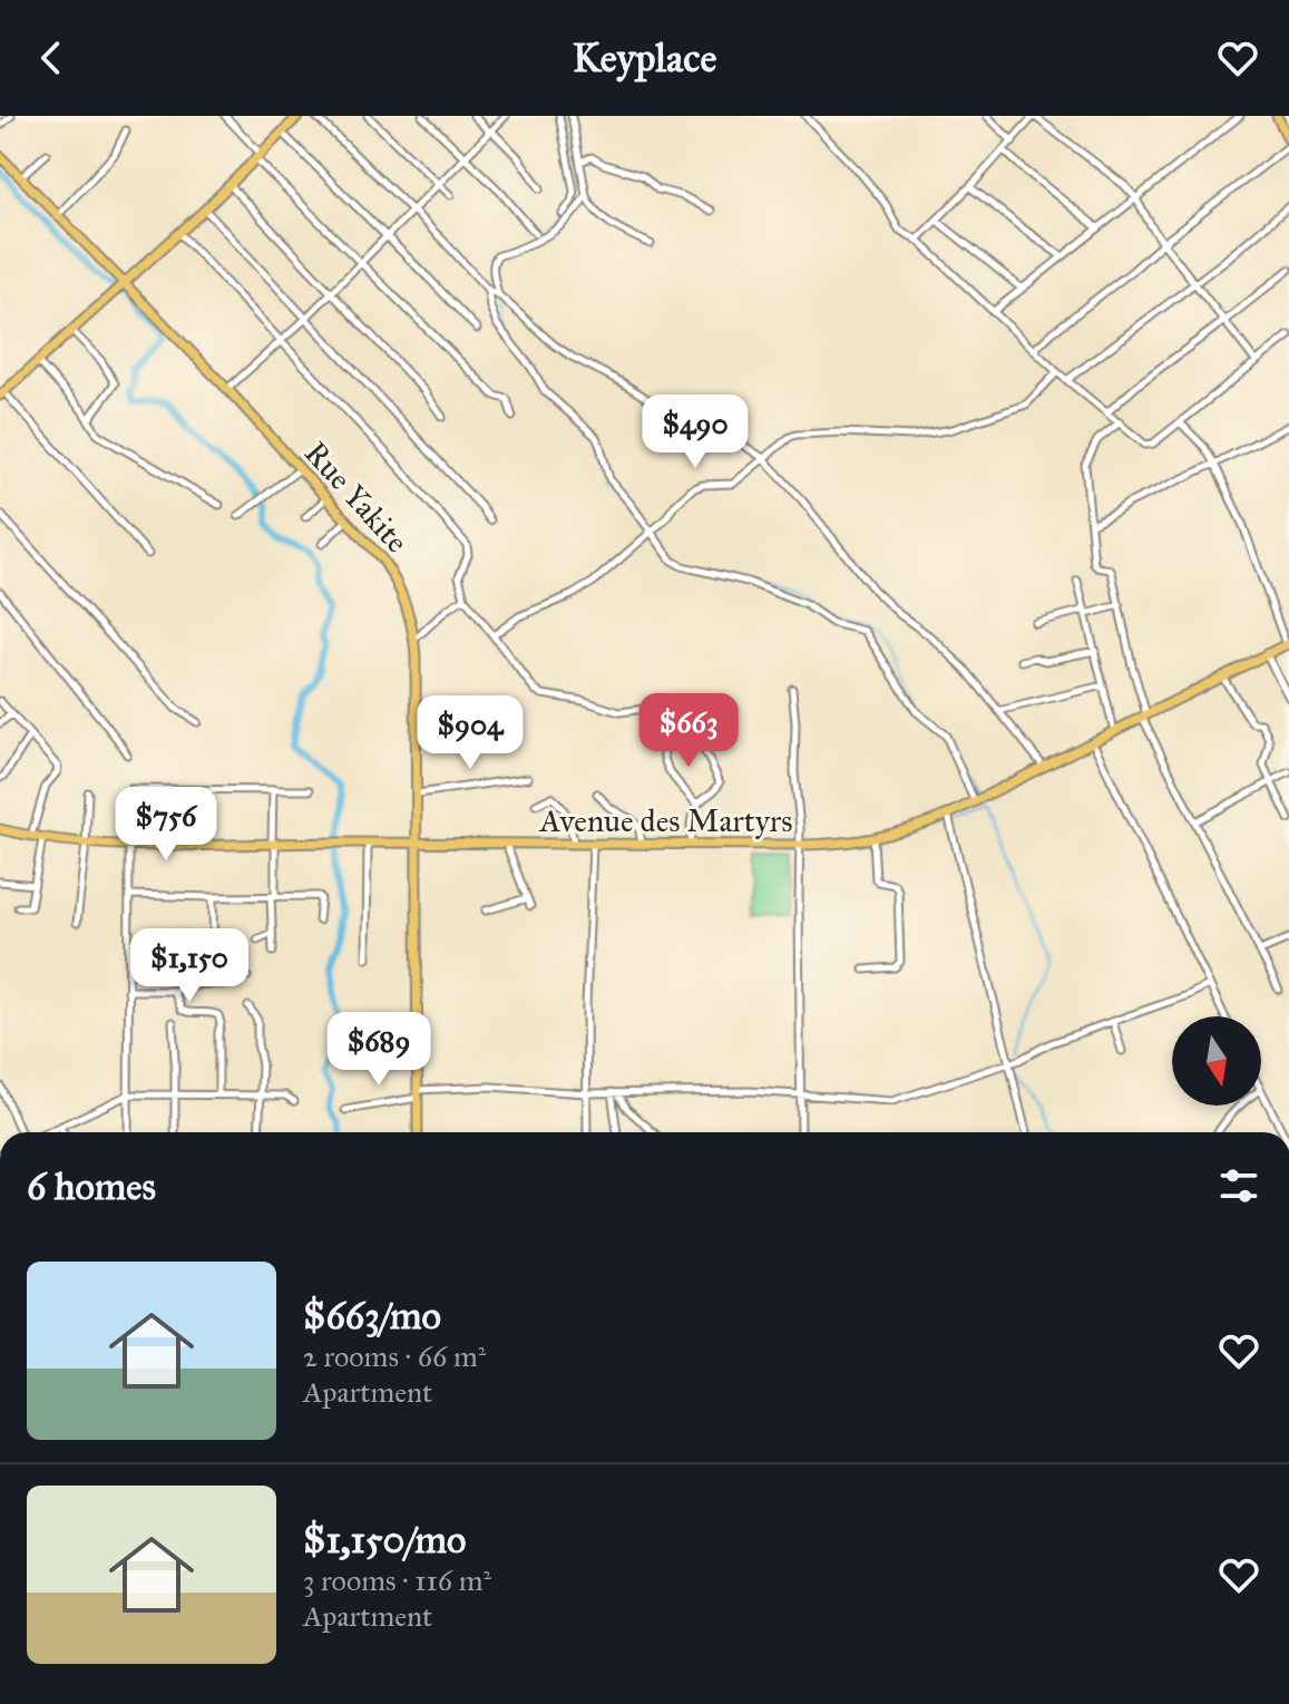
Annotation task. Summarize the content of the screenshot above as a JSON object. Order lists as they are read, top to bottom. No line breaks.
{"streets":{"main road":["Rue Yakite","Avenue des Martyrs"]},"crossings":[["Rue Yakite","Avenue des Martyrs"]],"north":"bottom","page":{"header":"Keyplace","price":["$490","$663","$904","$756","$1,150","$689"],"heading":"6 homes","list":[{"name":"$663/mo","note":"2 rooms · 66 m² · Apartment"},{"name":"$1,150/mo","note":"3 rooms · 116 m² · Apartment"}]}}
